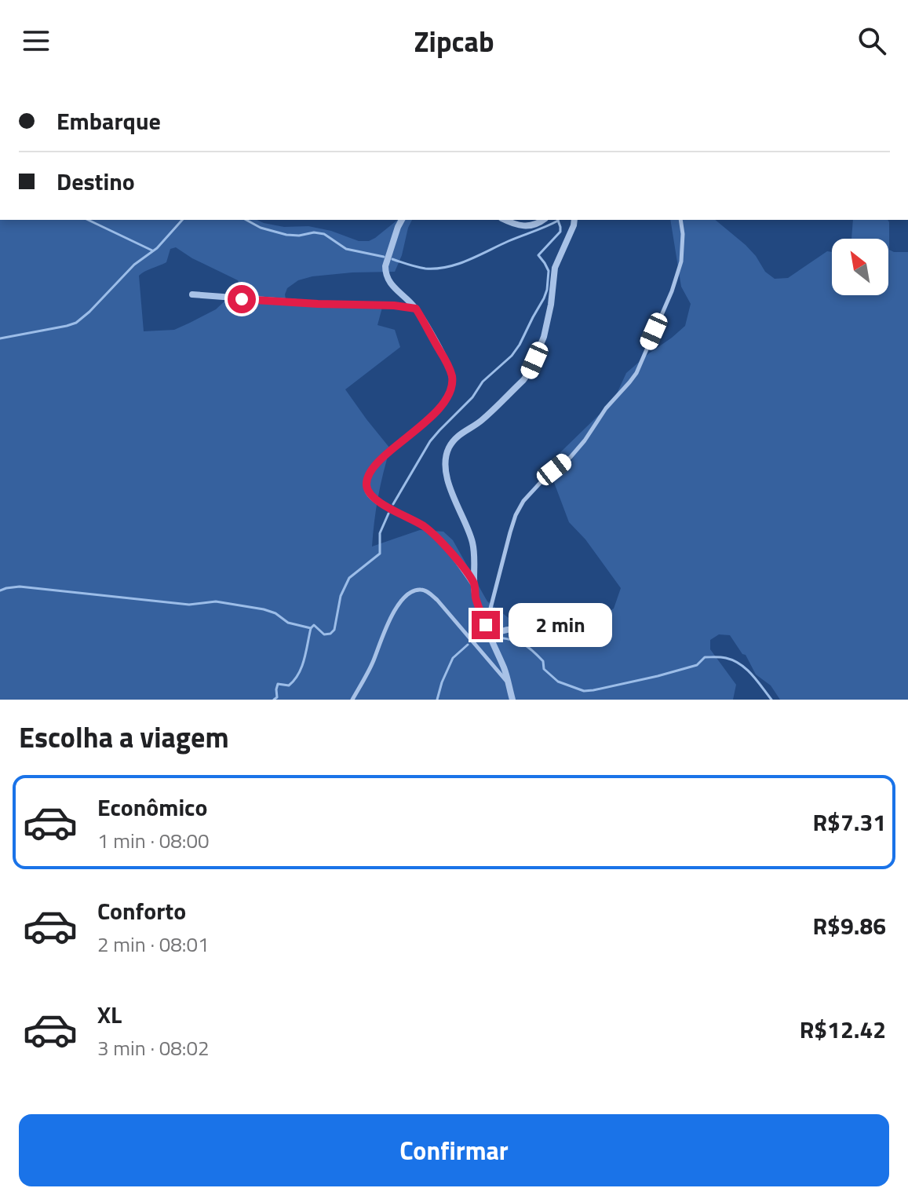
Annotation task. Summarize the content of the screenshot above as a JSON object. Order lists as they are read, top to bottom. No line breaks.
{"north":"top left","page":{"header":"Zipcab","banner":["Embarque","Destino"],"bubble":"2 min","heading":"Escolha a viagem","list":[{"name":"Econômico","note":"1 min · 08:00","value":"R$7.31"},{"name":"Conforto","note":"2 min · 08:01","value":"R$9.86"},{"name":"XL","note":"3 min · 08:02","value":"R$12.42"}],"buttons":"Confirmar"}}
